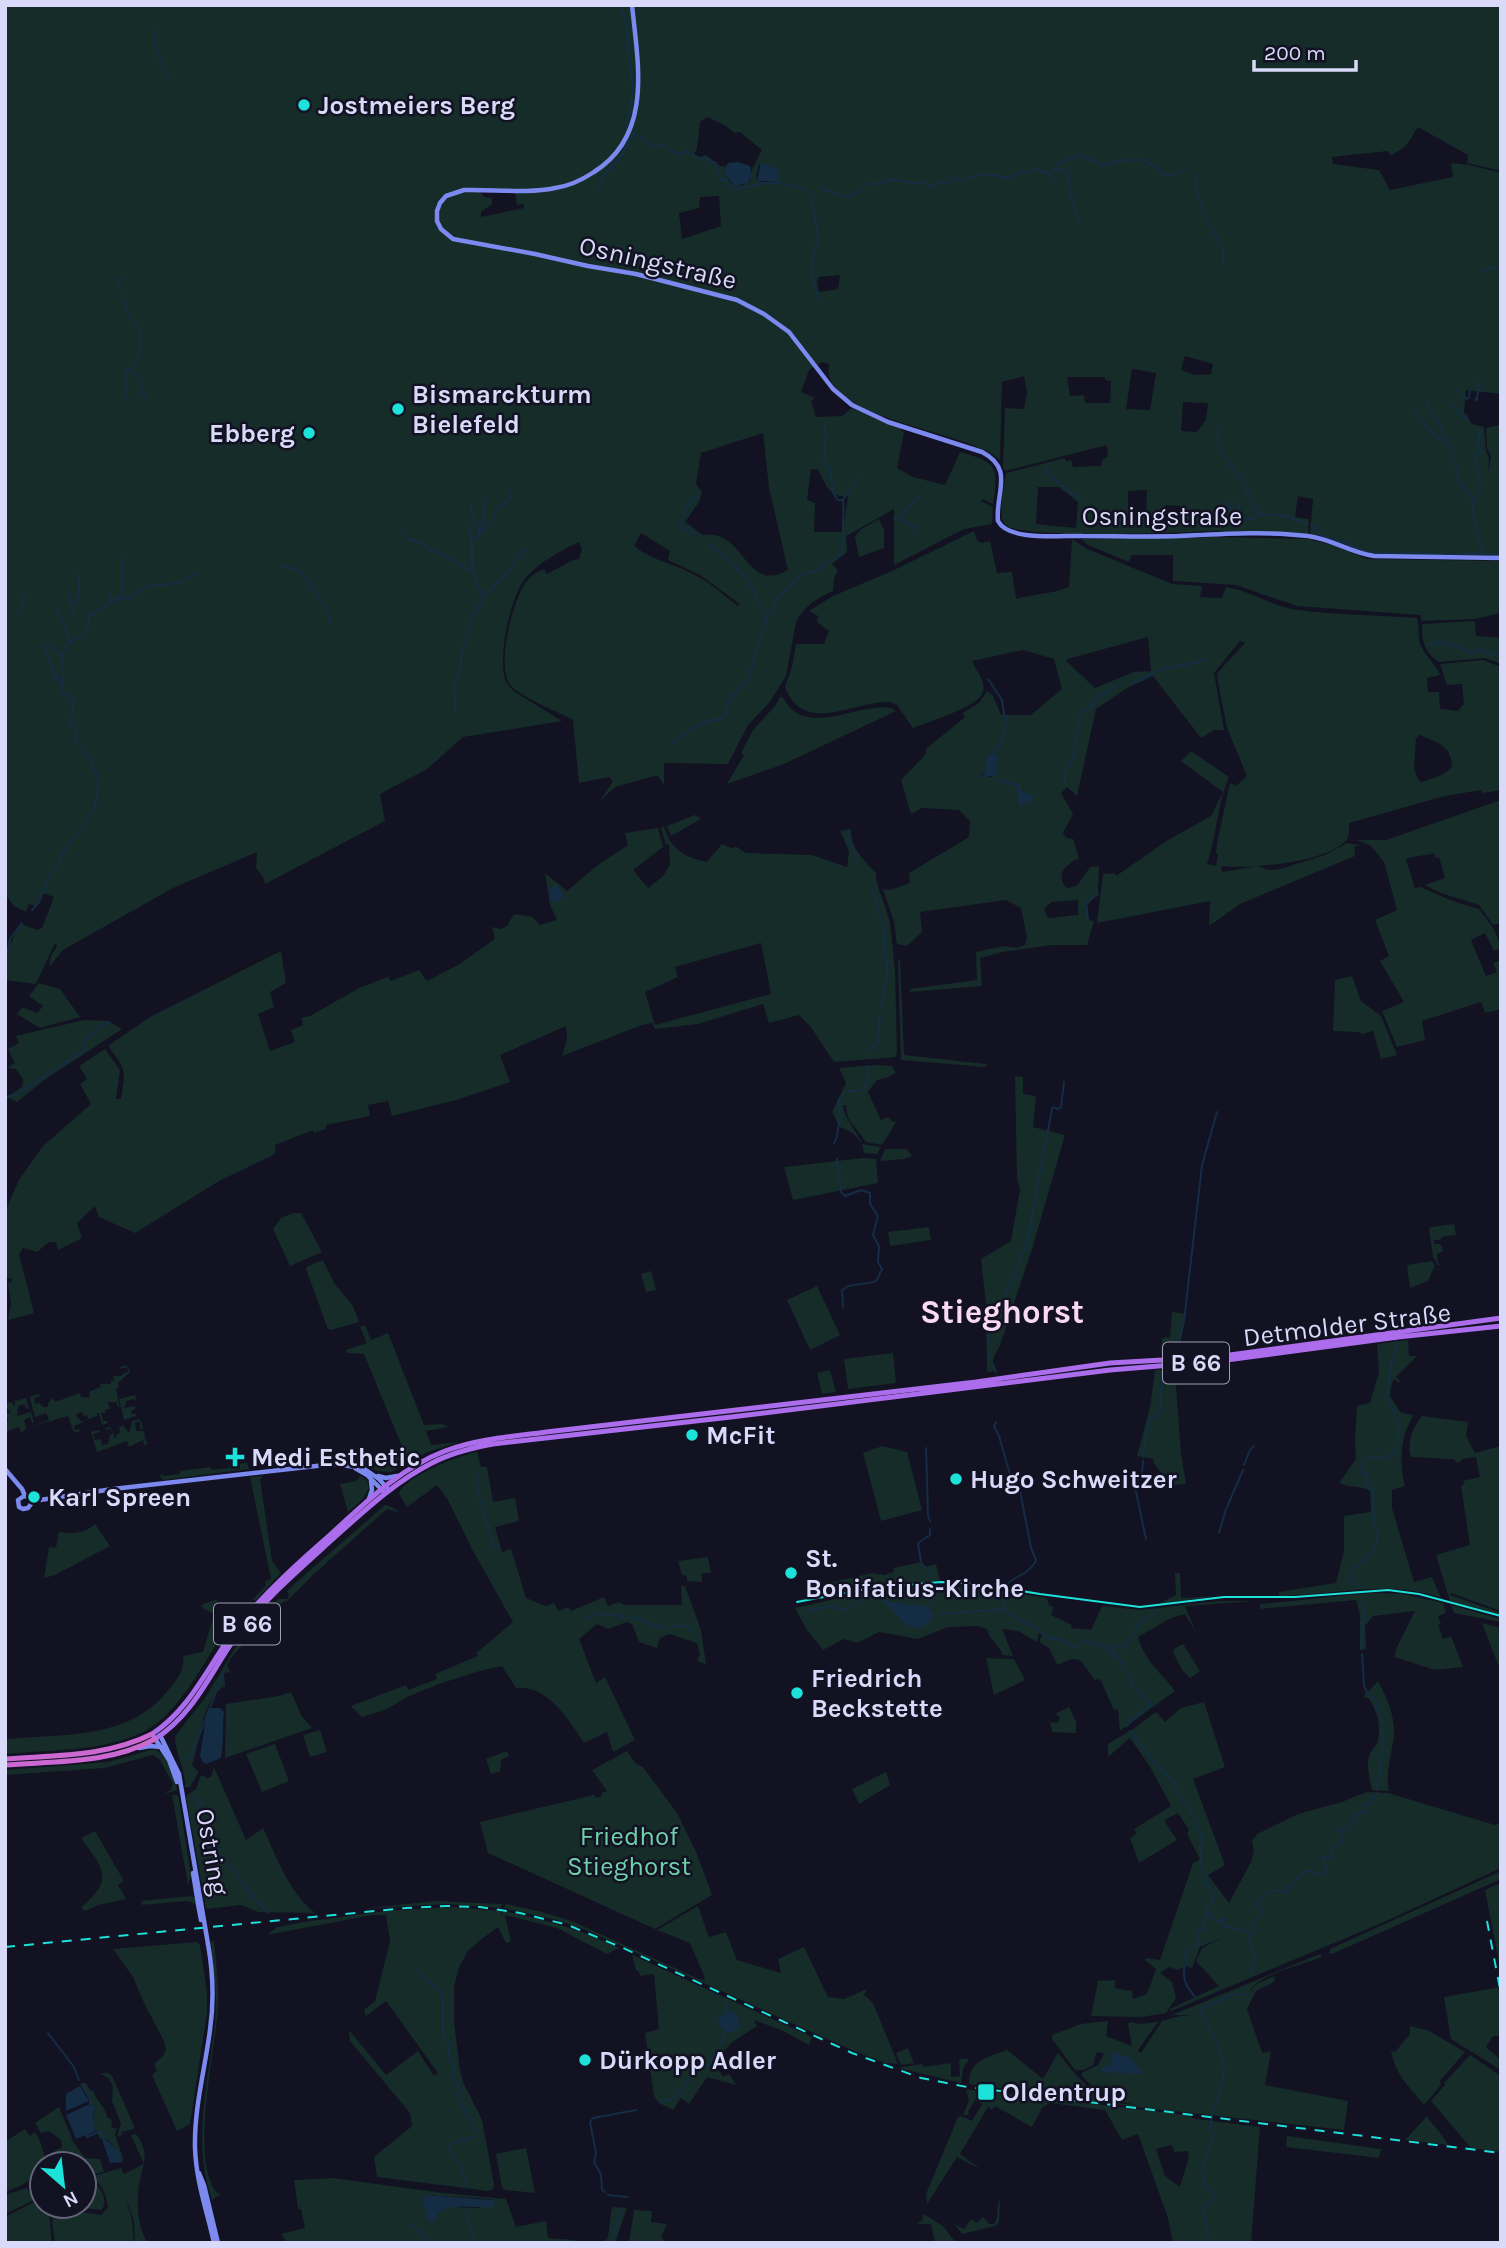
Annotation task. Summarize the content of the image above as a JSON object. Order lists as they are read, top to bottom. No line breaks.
{"streets":{"highway":["B 66"],"main road":["Osningstraße","Detmolder Straße","Ostring"]},"crossings":[["Detmolder Straße","B 66"],["B 66","Ostring"]],"districts":["Stieghorst"],"parks":["Friedhof Stieghorst"],"places":{"other":["Jostmeiers Berg","Bismarckturm Bielefeld","Ebberg","McFit","Hugo Schweitzer","Karl Spreen","St. Bonifatius-Kirche","Friedrich Beckstette","Dürkopp Adler"],"health":["Medi Esthetic"],"transit":["Oldentrup"]},"scale_bar":"200 m","north":"bottom right"}
